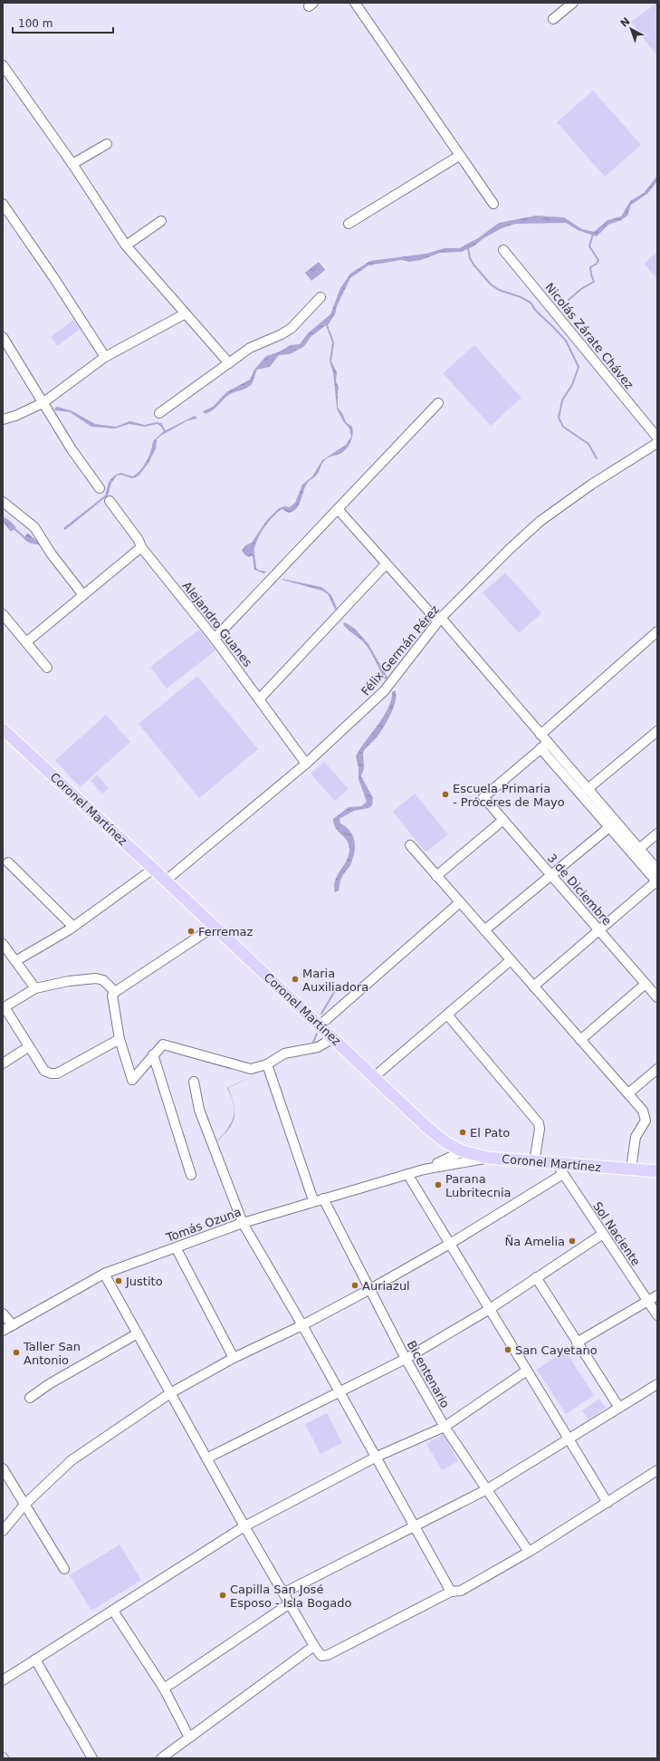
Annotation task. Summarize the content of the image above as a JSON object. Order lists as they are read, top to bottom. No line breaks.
{"streets":{"main road":["Coronel Martínez"],"street":["Nicolás Zárate Chávez","Alejandro Guanes","Félix Germán Pérez","3 de Diciembre","Tomás Ozuna","Sol Naciente","Bicentenario"]},"crossings":[["Alejandro Guanes","Félix Germán Pérez"],["Félix Germán Pérez","Coronel Martínez"],["Coronel Martínez","Tomás Ozuna"],["Coronel Martínez","Sol Naciente"],["Tomás Ozuna","Bicentenario"]],"places":["Escuela Primaria - Próceres de Mayo","Ferremaz","Maria Auxiliadora","El Pato","Parana Lubritecnia","Ña Amelia","Justito","Auriazul","San Cayetano","Taller San Antonio","Capilla San José Esposo - Isla Bogado"],"scale_bar":"100 m","north":"top left"}
